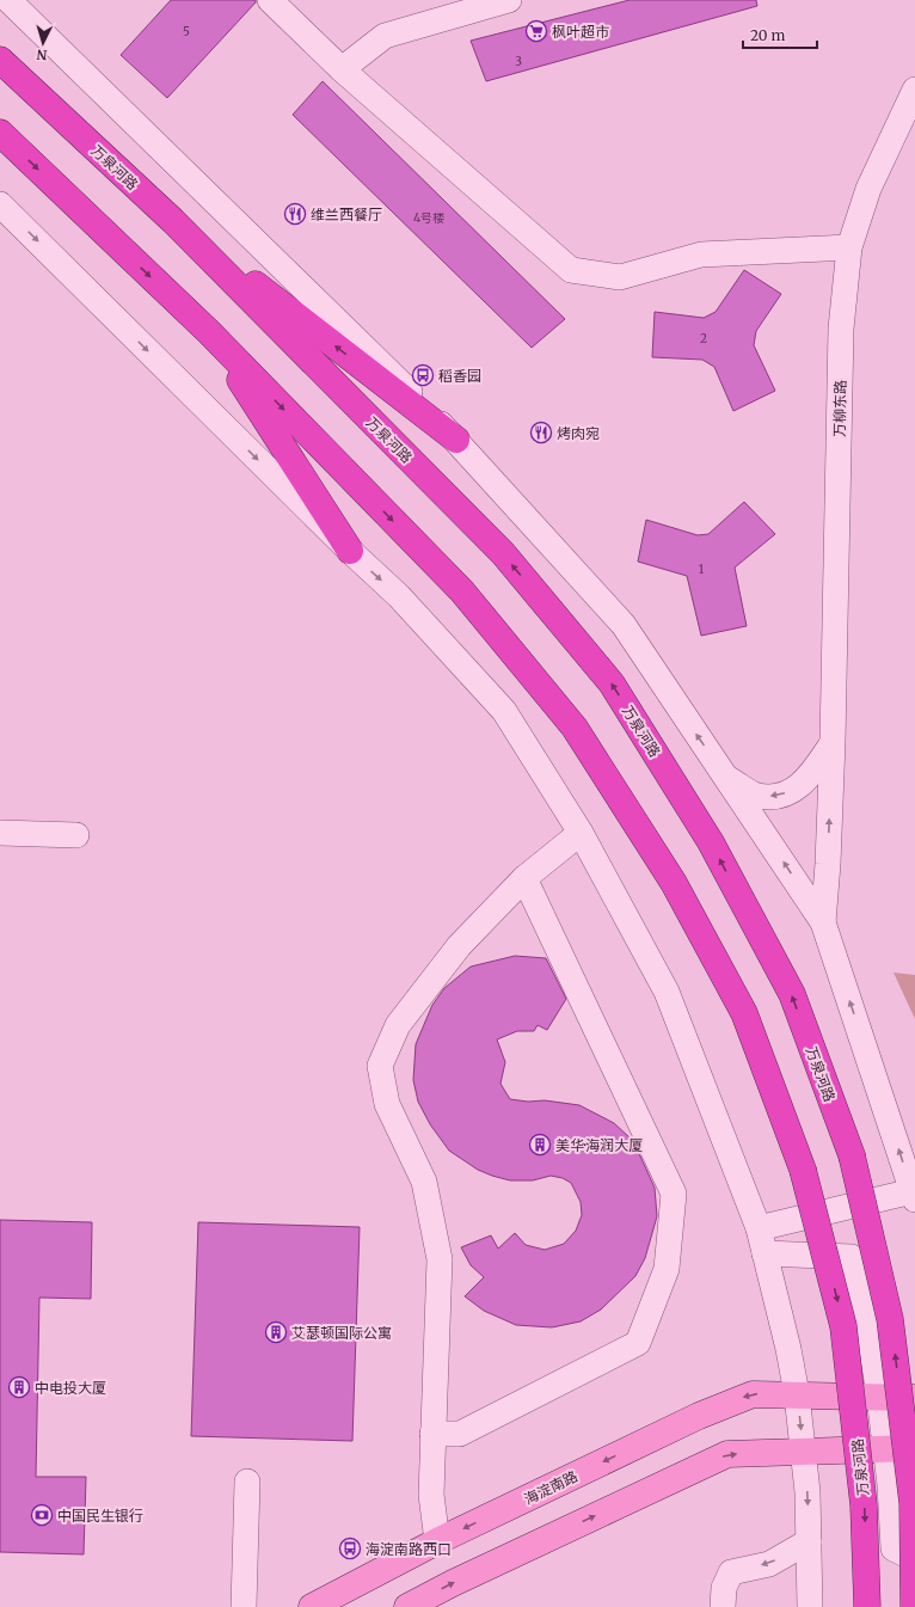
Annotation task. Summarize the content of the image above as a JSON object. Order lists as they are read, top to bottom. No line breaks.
{"streets":{"highway":["万泉河路"],"main road":["海淀南路"],"street":["万柳东路"]},"places":{"supermarket":["枫叶超市"],"restaurant":["维兰西餐厅","烤肉宛"],"bus stop":["稻香园","海淀南路西口"],"building":["美华·海润大厦","艾瑟顿国际公寓","中电投大厦"],"bank":["中国民生银行"]},"house_numbers":["5","3","4号楼","2","1"],"scale_bar":"20 m","north":"bottom"}
